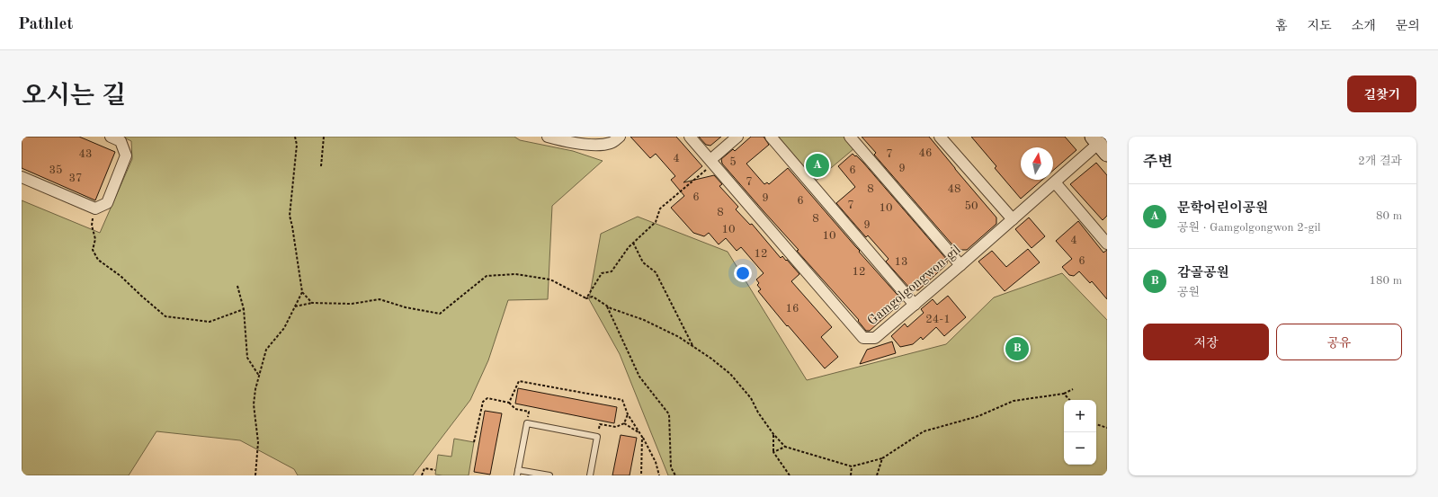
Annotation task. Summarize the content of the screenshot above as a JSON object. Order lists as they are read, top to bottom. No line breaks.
{"streets":{"street":["Gamgolgongwon-gil"]},"house_numbers":["46","43","7","4","5","9","35","6","37","7","8","48","6","9","6","7","50","10","8","8","9","10","10","4","12","6","13","12","16","24-1"],"north":"top","page":{"header":"Pathlet","nav":["홈","지도","소개","문의"],"title":"오시는 길","buttons":["길찾기",["저장","공유"]],"heading":["주변","2개 결과"],"pins":["A","B"],"list":[{"mark":"A","name":"문학어린이공원","note":"공원 · Gamgolgongwon 2-gil","value":"80 m"},{"mark":"B","name":"감골공원","note":"공원","value":"180 m"}],"map_buttons":["+","−"]}}
